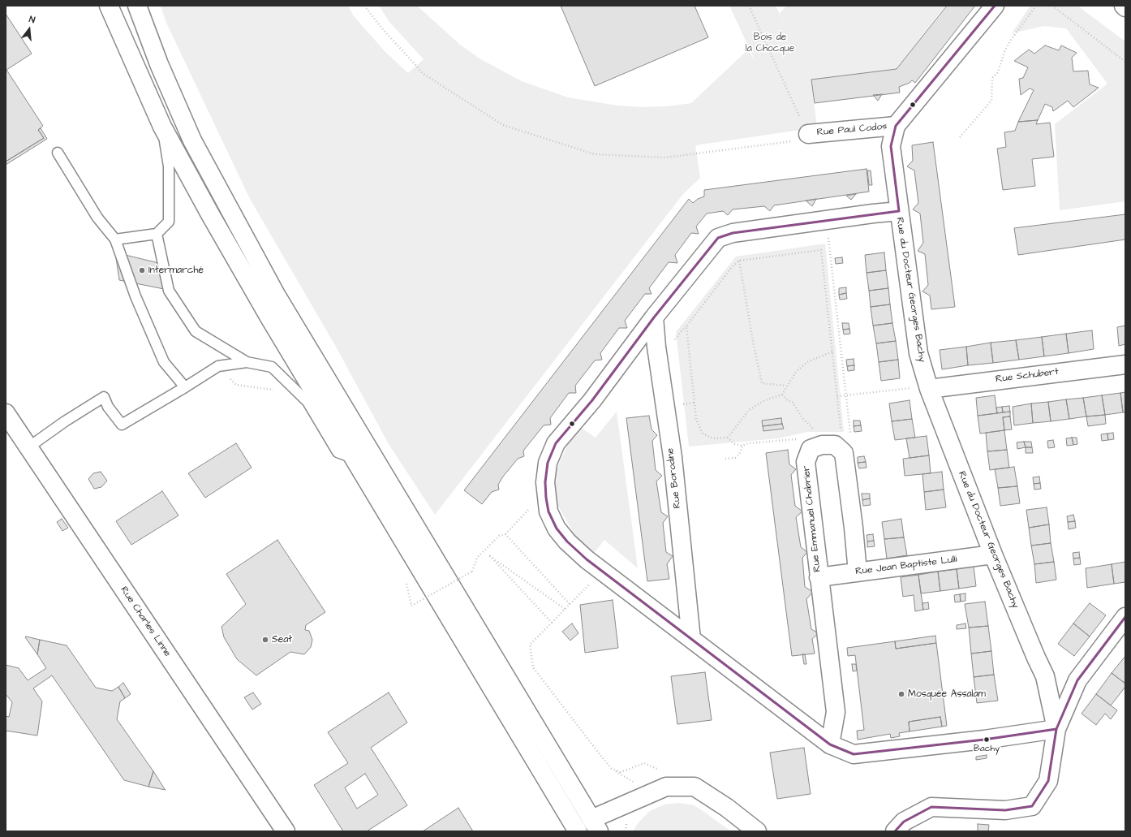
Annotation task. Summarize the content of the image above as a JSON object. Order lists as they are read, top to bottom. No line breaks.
{"streets":{"street":["Rue Paul Codos","Rue du Docteur Georges Bachy","Rue Schubert","Rue Borodine","Rue Emmanuel Chabrier","Rue Jean Baptiste Lulli","Rue Charles Linne"]},"crossings":[["Rue Paul Codos","Rue du Docteur Georges Bachy"],["Rue du Docteur Georges Bachy","Rue Schubert"],["Rue du Docteur Georges Bachy","Rue Jean Baptiste Lulli"],["Rue Emmanuel Chabrier","Rue Jean Baptiste Lulli"]],"parks":["Bois de la Chocque"],"places":["Intermarché","Seat","Mosquée Assalam","Bachy"],"north":"top"}
